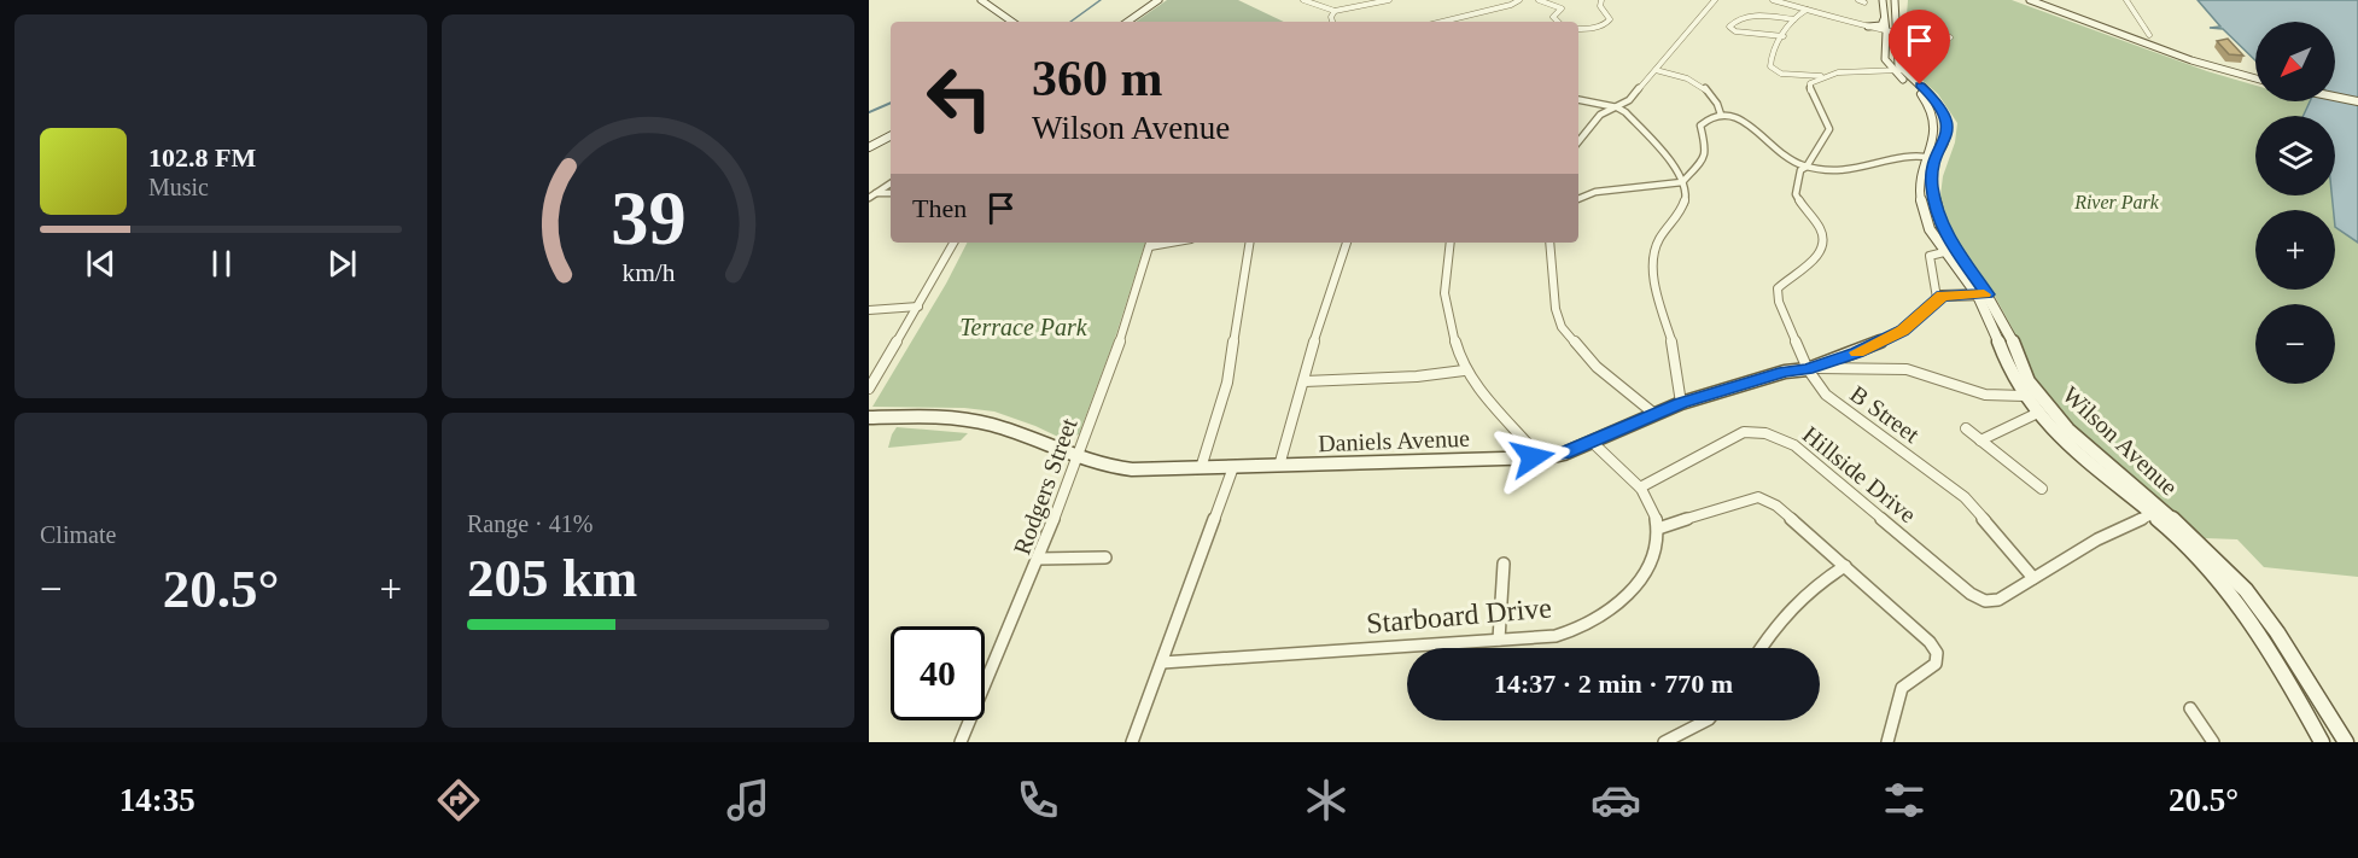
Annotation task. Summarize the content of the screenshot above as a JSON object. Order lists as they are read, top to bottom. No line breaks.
{"streets":{"main road":["Daniels Avenue","Wilson Avenue"],"street":["B Street","Hillside Drive","Rodgers Street","Starboard Drive"]},"crossings":[["B Street","Daniels Avenue"],["B Street","Hillside Drive"],["Daniels Avenue","Rodgers Street"]],"parks":["River Park","Terrace Park"],"north":"bottom left","page":{"map_buttons":["+","−"],"turn":["360 m","Wilson Avenue"],"song":["102.8 FM","Music"],"then":"Then","tile":["Climate",["Range · 41%","205 km"]],"heat":["−","20.5°","+"],"limit":"40","trip":"14:37 · 2 min · 770 m","tabs":["14:35","20.5°"],"gauge":["39","km/h"]}}
